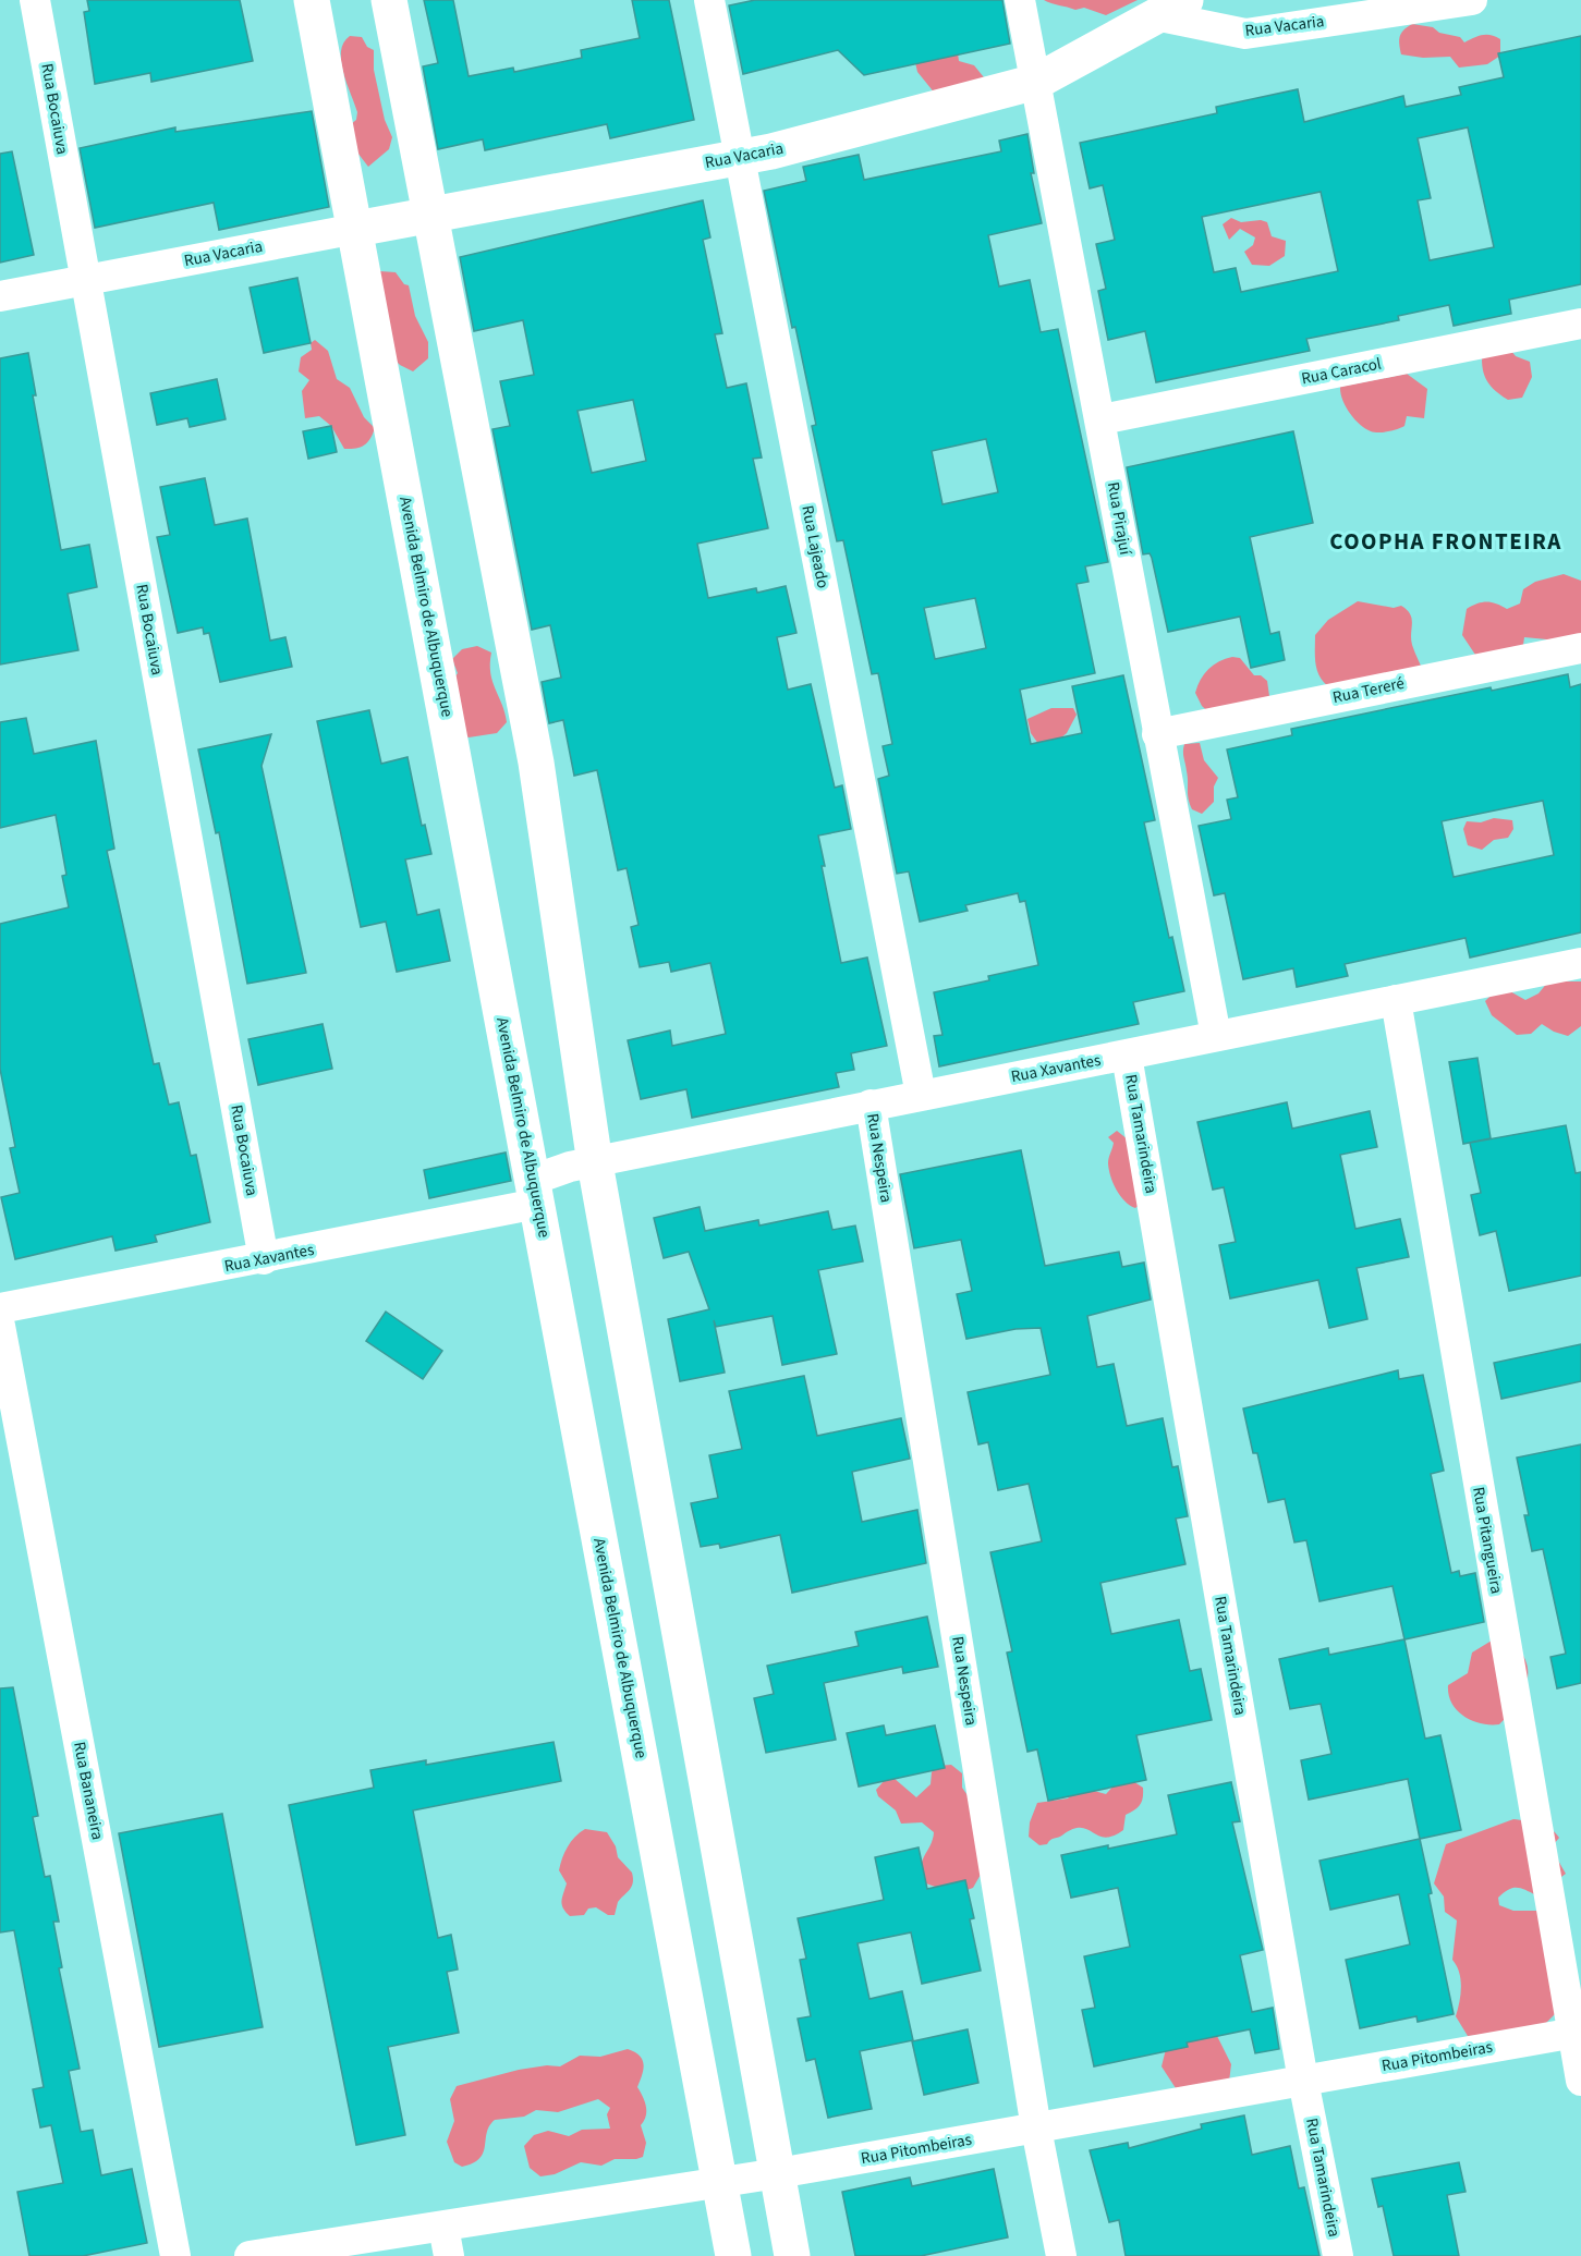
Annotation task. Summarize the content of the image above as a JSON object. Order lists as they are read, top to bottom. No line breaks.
{"streets":{"main road":["Rua Vacaria","Avenida Belmiro de Albuquerque"],"street":["Rua Bocaiuva","Rua Caracol","Rua Pirajuí","Rua Lajeado","Rua Tereré","Rua Xavantes","Rua Tamarindeira","Rua Nespeira","Rua Pitangueira","Rua Bananeira","Rua Pitombeiras"]},"crossings":[["Rua Vacaria","Rua Bocaiuva"],["Rua Vacaria","Rua Pirajuí"],["Rua Vacaria","Rua Lajeado"],["Rua Vacaria","Avenida Belmiro de Albuquerque"],["Rua Bocaiuva","Rua Xavantes"],["Rua Caracol","Rua Pirajuí"],["Rua Pirajuí","Rua Tereré"],["Rua Pirajuí","Rua Xavantes"],["Rua Lajeado","Rua Xavantes"],["Avenida Belmiro de Albuquerque","Rua Xavantes"],["Avenida Belmiro de Albuquerque","Rua Pitombeiras"],["Rua Xavantes","Rua Tamarindeira"],["Rua Xavantes","Rua Nespeira"],["Rua Xavantes","Rua Pitangueira"],["Rua Tamarindeira","Rua Pitombeiras"],["Rua Nespeira","Rua Pitombeiras"],["Rua Pitangueira","Rua Pitombeiras"]],"districts":["COOPHA FRONTEIRA"]}
